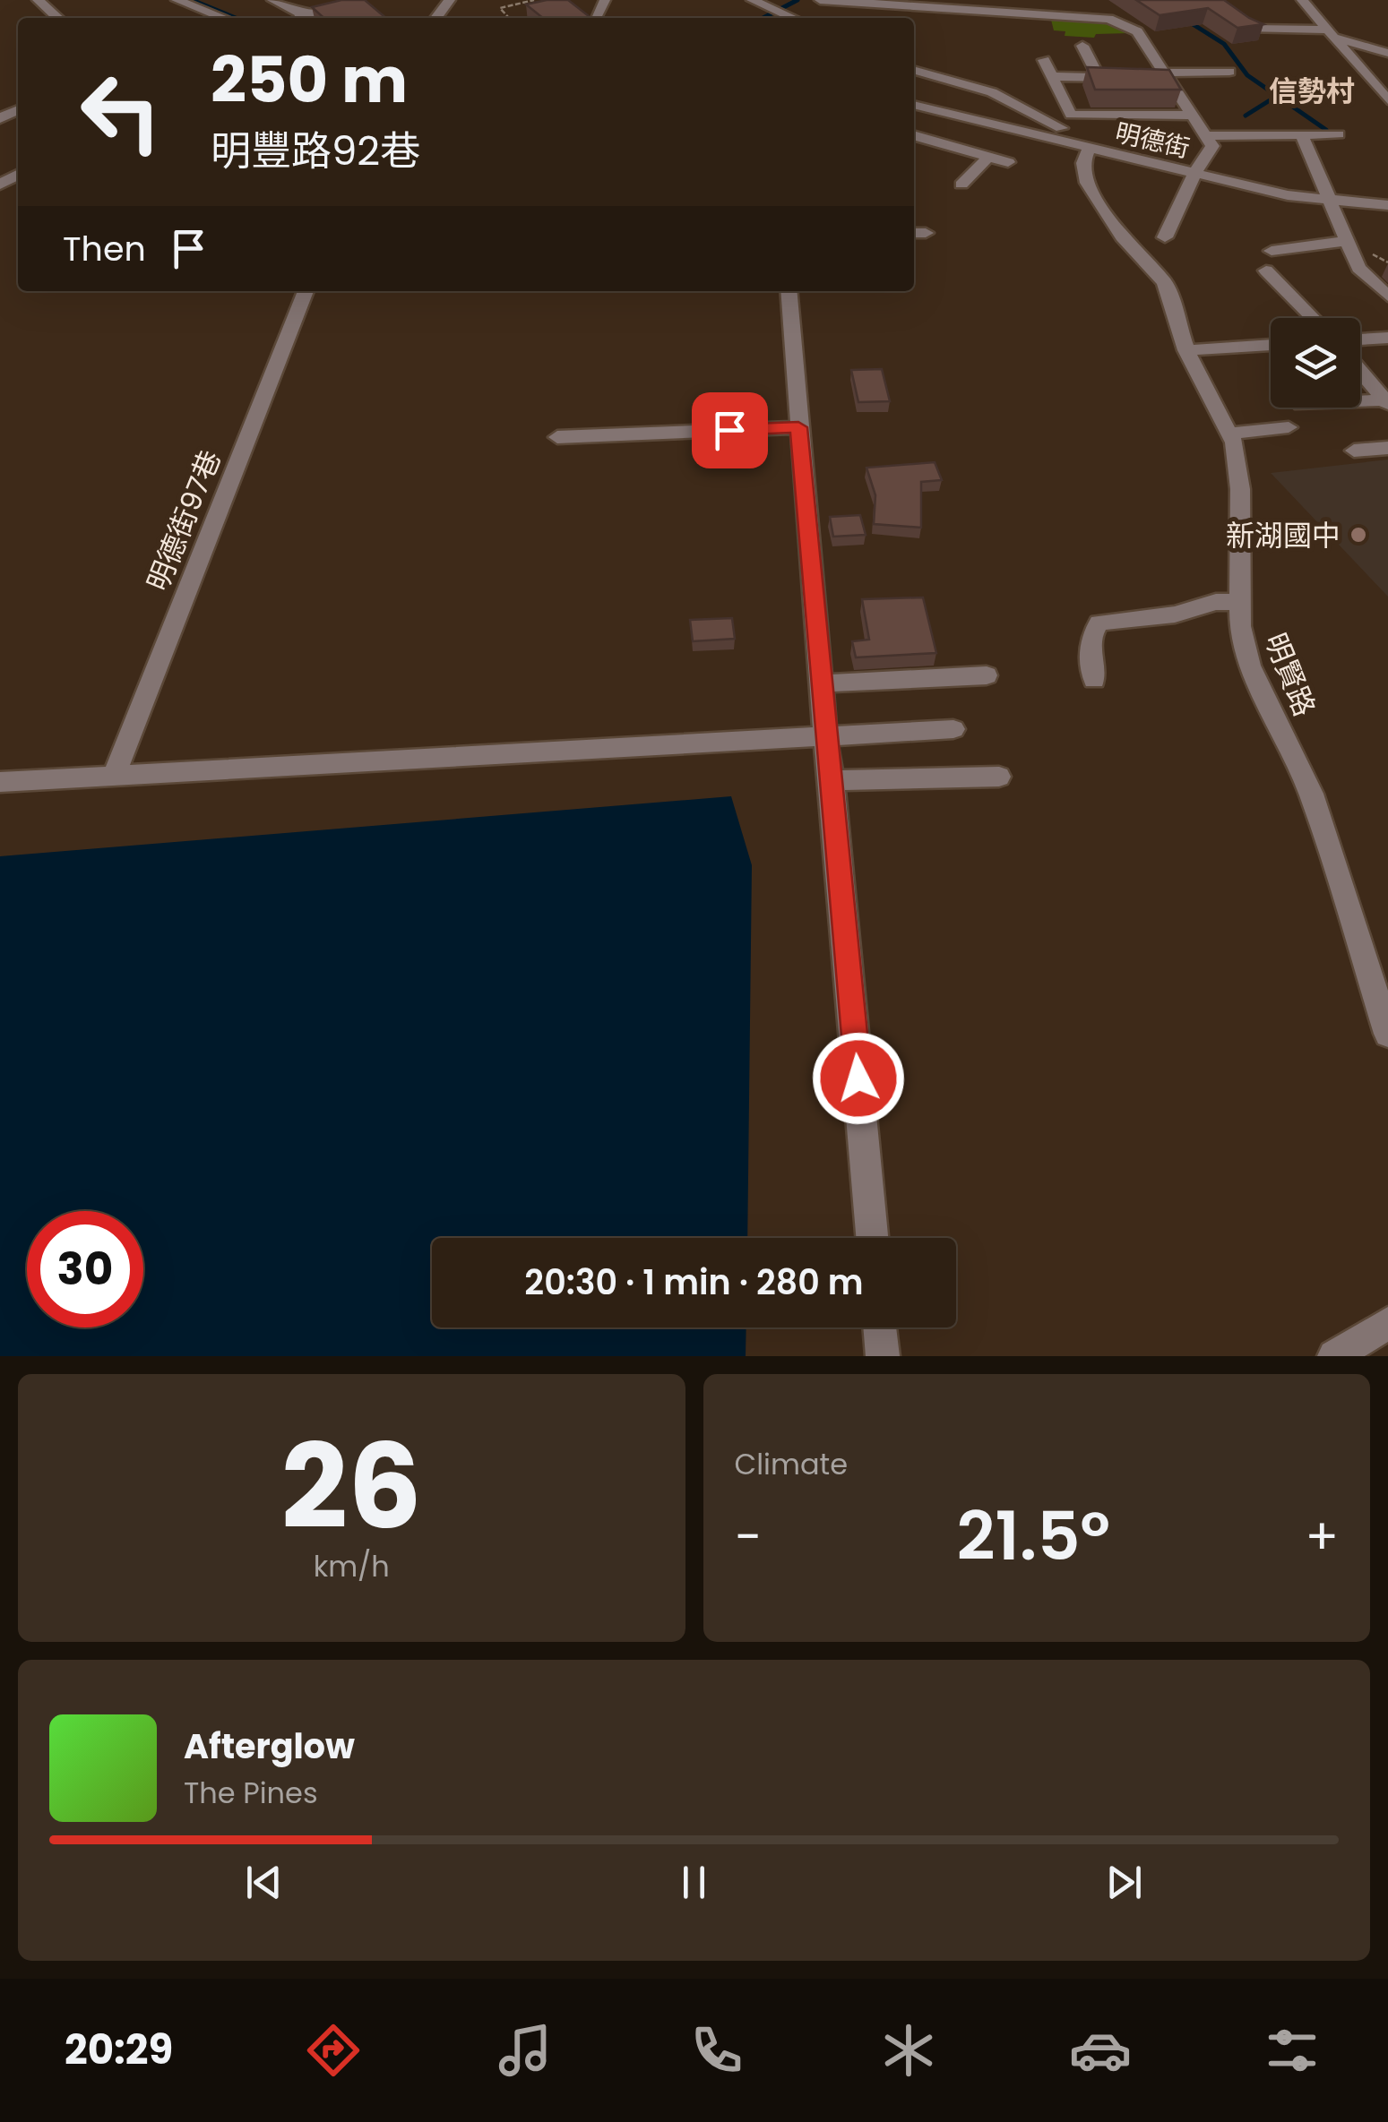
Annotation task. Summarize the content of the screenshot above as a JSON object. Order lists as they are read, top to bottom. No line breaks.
{"streets":{"street":["明德街","明德街97巷","明賢路"]},"crossings":[["明德街","明賢路"]],"districts":["信勢村"],"places":["新湖國中"],"page":{"turn":["250 m","明豐路92巷"],"then":"Then","limit":"30","trip":"20:30 · 1 min · 280 m","tile":[["26","km/h"],"Climate"],"heat":["−","21.5°","+"],"song":["Afterglow","The Pines"],"tabs":"20:29"}}
